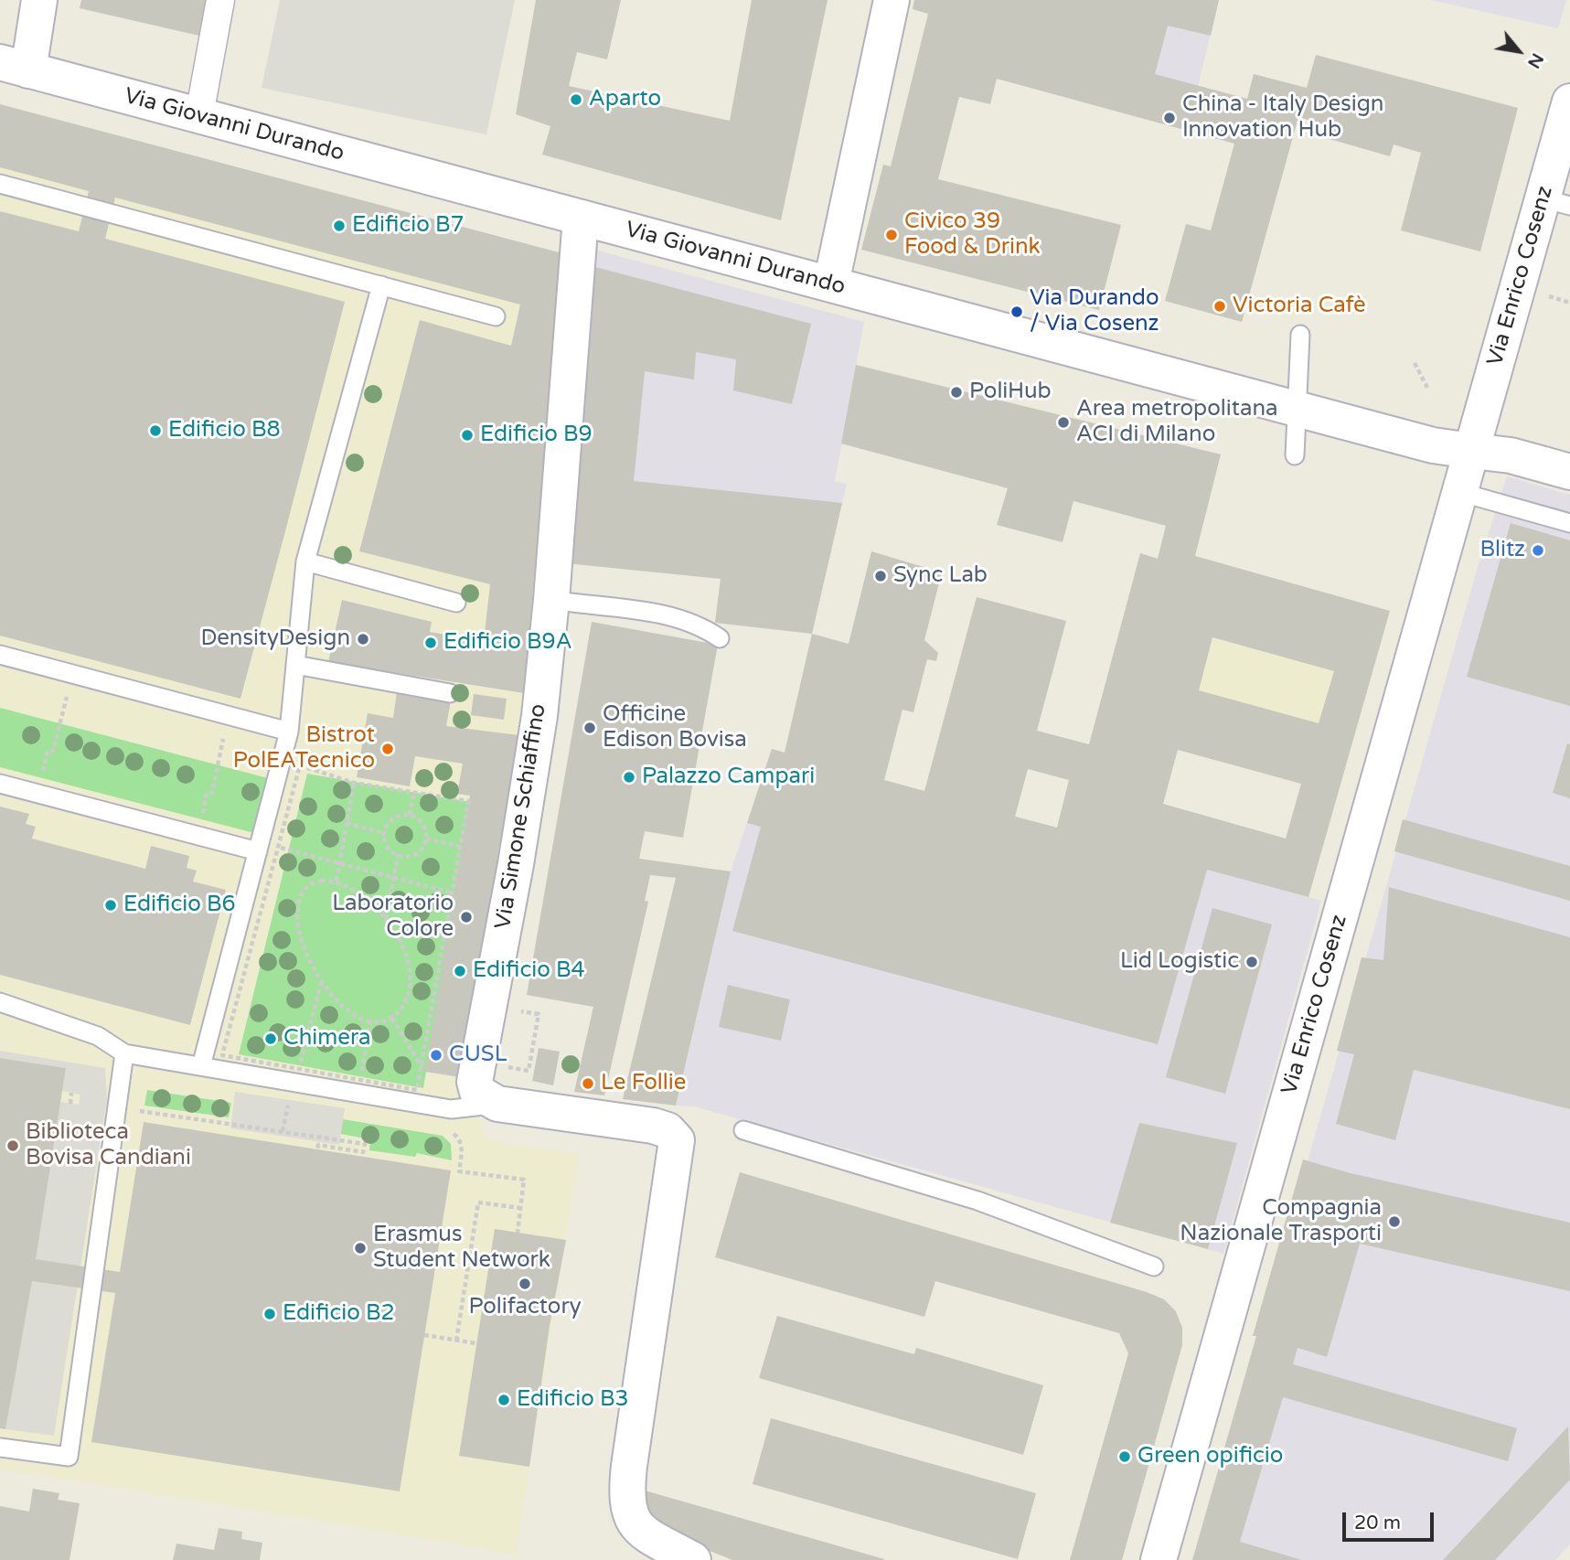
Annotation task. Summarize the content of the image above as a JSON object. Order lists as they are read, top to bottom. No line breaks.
{"streets":{"street":["Via Giovanni Durando","Via Enrico Cosenz","Via Simone Schiaffino"]},"crossings":[["Via Giovanni Durando","Via Enrico Cosenz"],["Via Giovanni Durando","Via Simone Schiaffino"]],"places":["Aparto","China - Italy Design Innovation Hub","Edificio B7","Civico 39 Food & Drink","Victoria Cafè","Via Durando / Via Cosenz","PoliHub","Area metropolitana ACI di Milano","Edificio B8","Edificio B9","Blitz","Sync Lab","DensityDesign","Edificio B9A","Officine Edison Bovisa","Bistrot PolEATecnico","Palazzo Campari","Edificio B6","Laboratorio Colore","Lid Logistic","Edificio B4","Chimera","CUSL","Le Follie","Biblioteca Bovisa Candiani","Compagnia Nazionale Trasporti","Erasmus Student Network","Polifactory","Edificio B2","Edificio B3","Green opificio"],"scale_bar":"20 m","north":"bottom right"}
